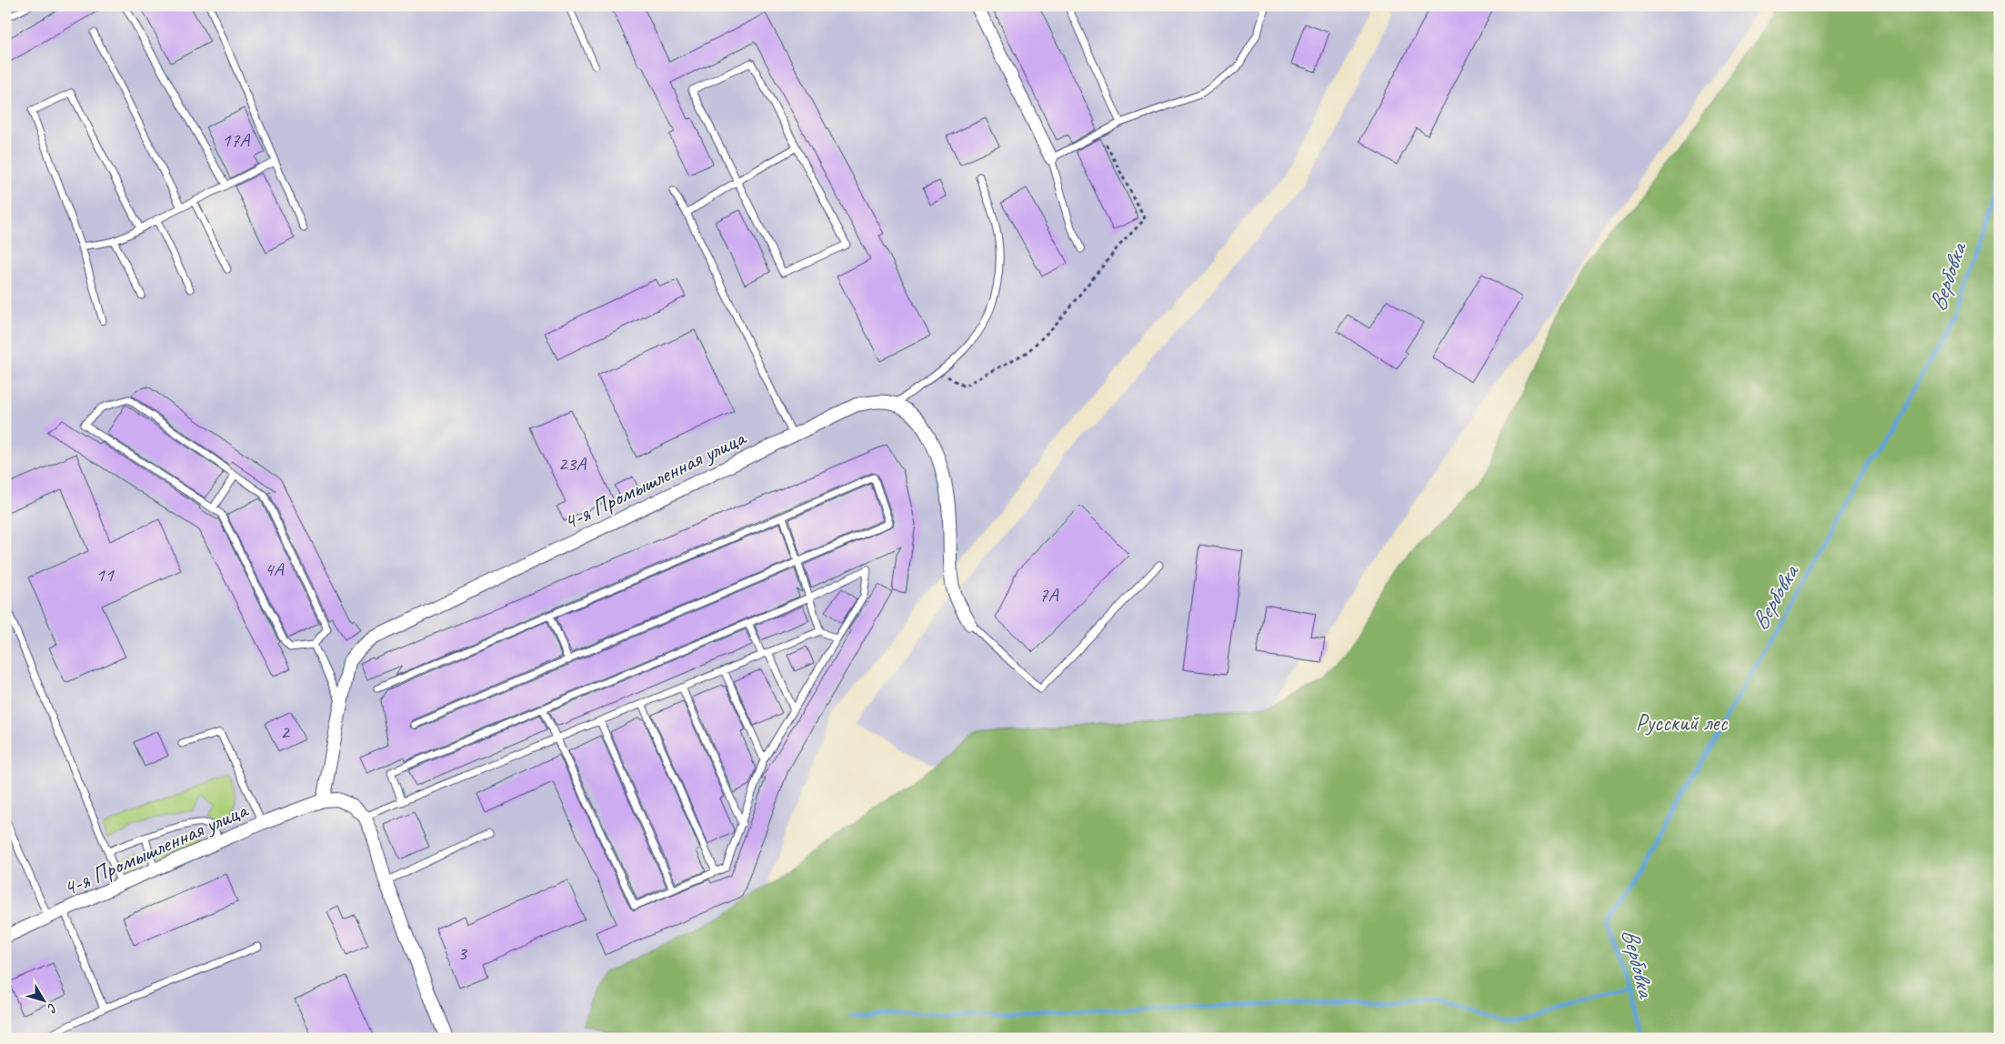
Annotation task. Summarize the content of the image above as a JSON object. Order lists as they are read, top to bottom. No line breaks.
{"streets":{"street":["4-я Промышленная улица"]},"water":["Вербовка"],"parks":["Русский лес"],"house_numbers":["17А","23А","4А","11","7А","2","3"],"north":"bottom right"}
